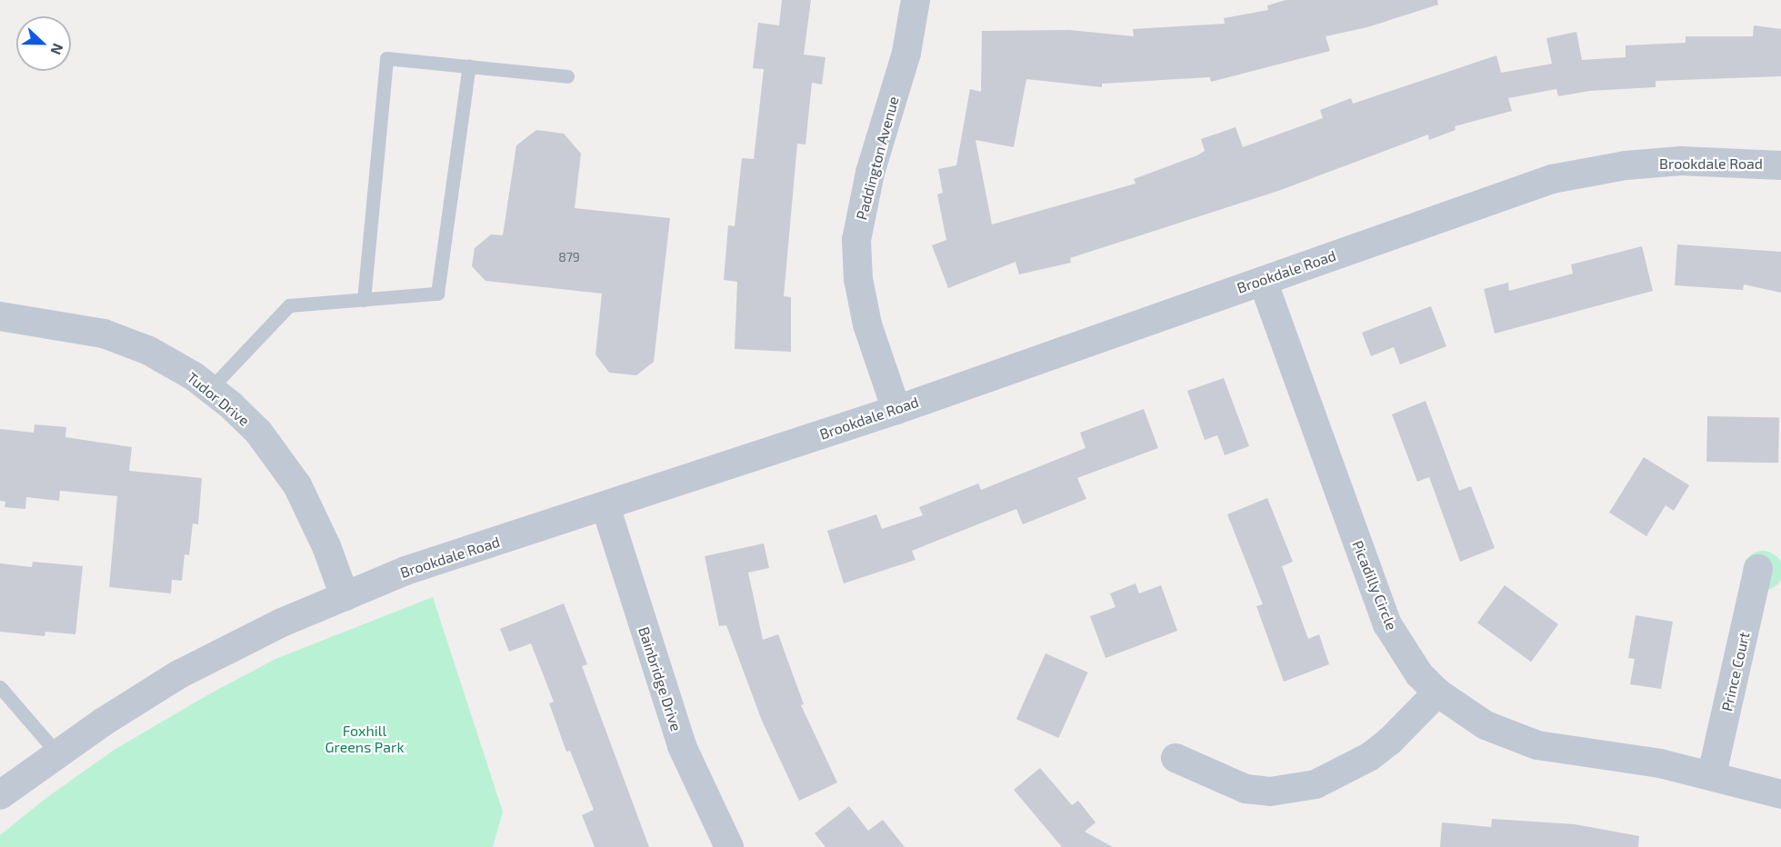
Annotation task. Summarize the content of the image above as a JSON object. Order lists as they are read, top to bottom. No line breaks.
{"streets":{"street":["Paddington Avenue","Brookdale Road","Tudor Drive","Picadilly Circle","Prince Court","Bainbridge Drive"]},"crossings":[["Paddington Avenue","Brookdale Road"],["Brookdale Road","Tudor Drive"],["Brookdale Road","Picadilly Circle"],["Brookdale Road","Bainbridge Drive"],["Picadilly Circle","Prince Court"]],"parks":["Foxhill Greens Park"],"house_numbers":["879"],"north":"right"}
